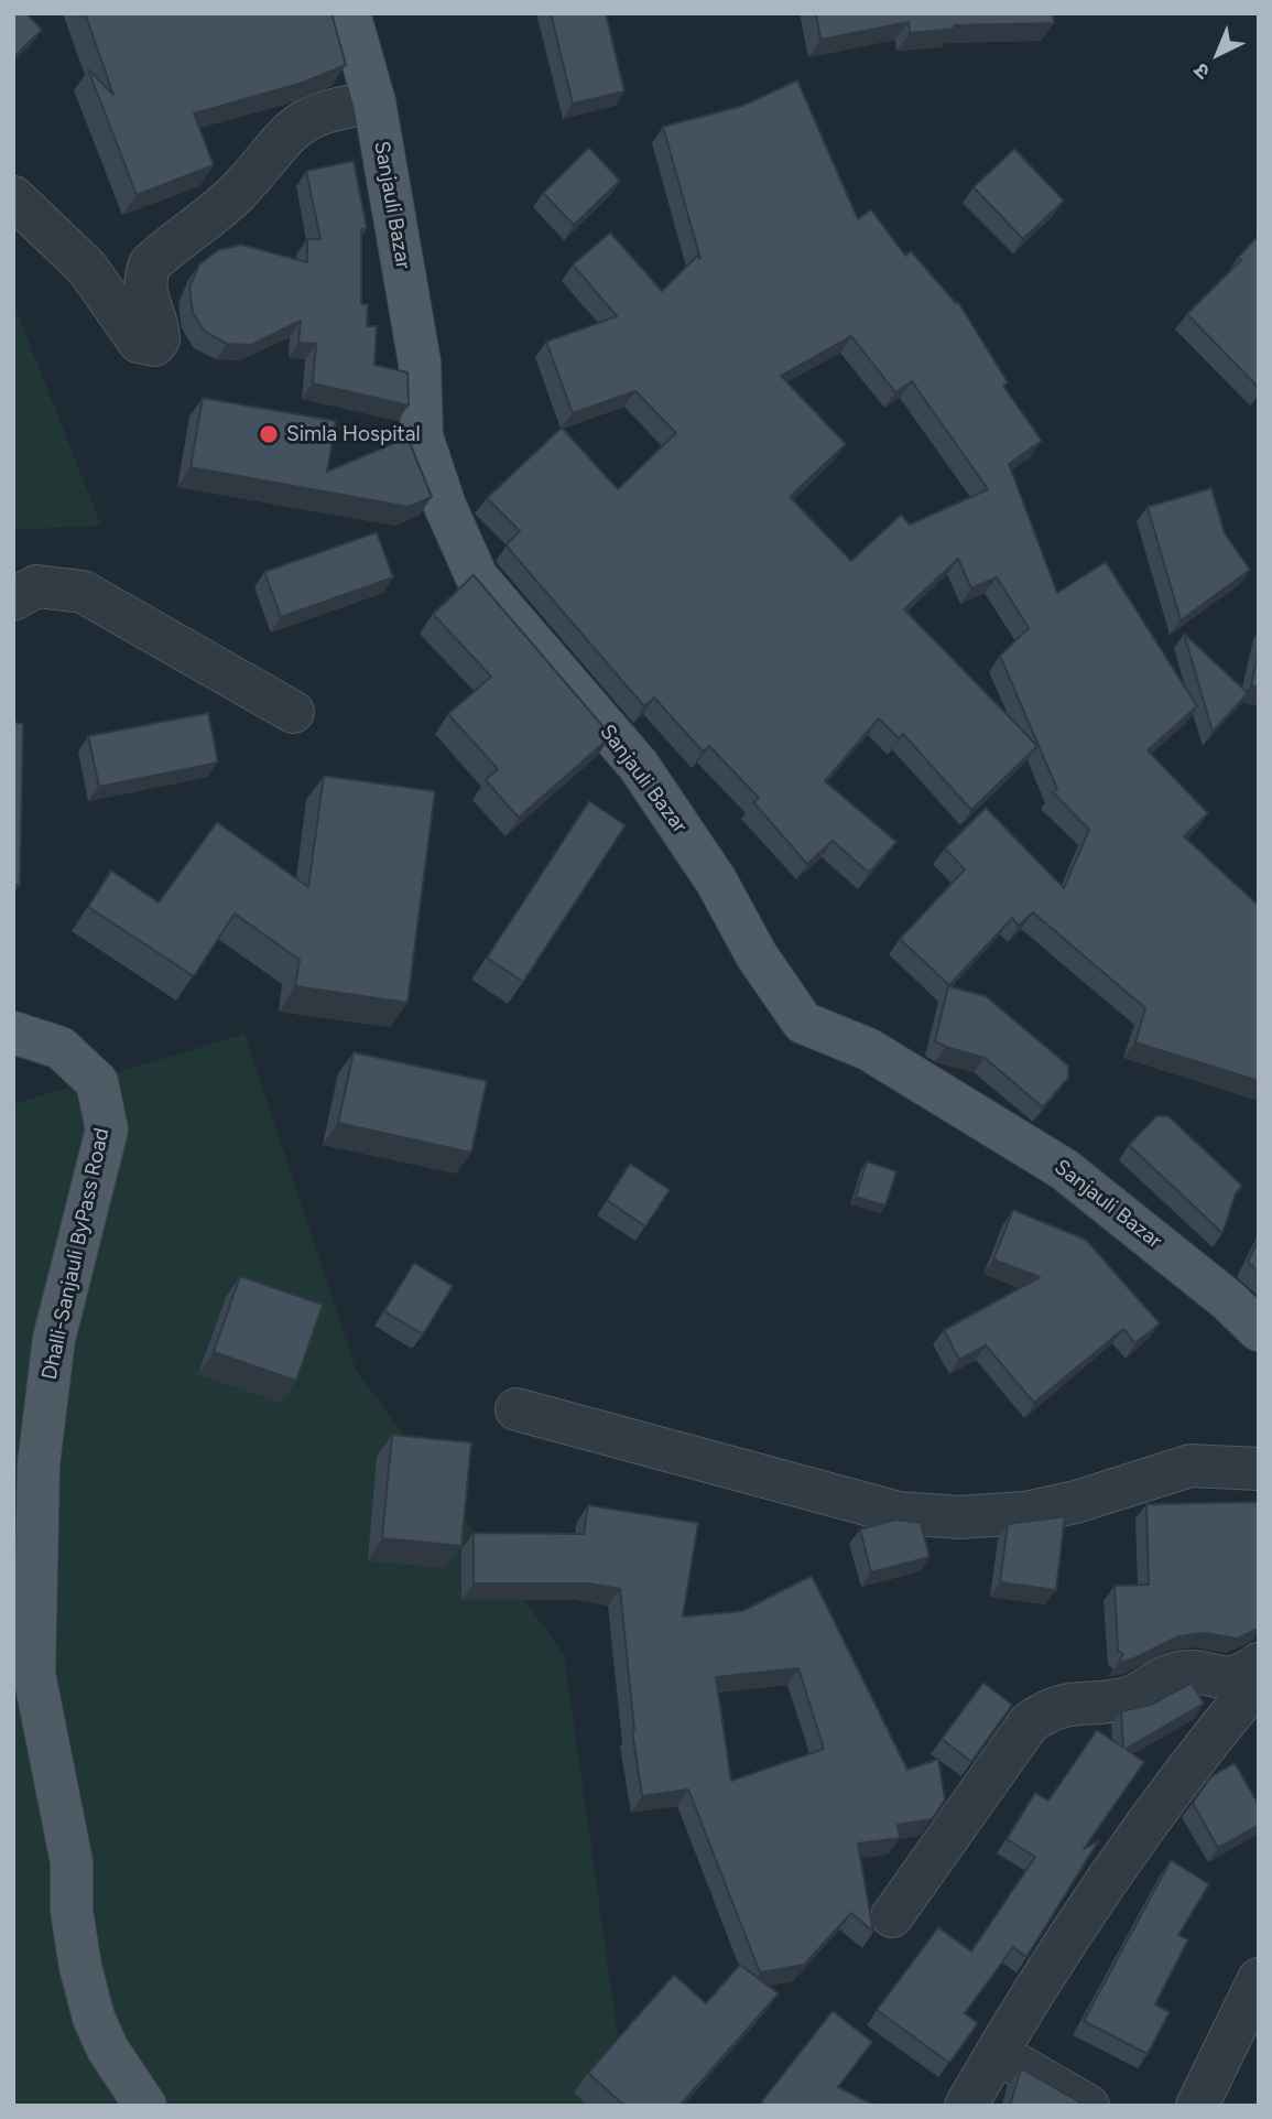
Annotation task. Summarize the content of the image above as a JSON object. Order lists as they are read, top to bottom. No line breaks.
{"streets":{"main road":["Sanjauli Bazar","Dhalli-Sanjauli ByPass Road"]},"places":["Simla Hospital"],"north":"bottom left"}
